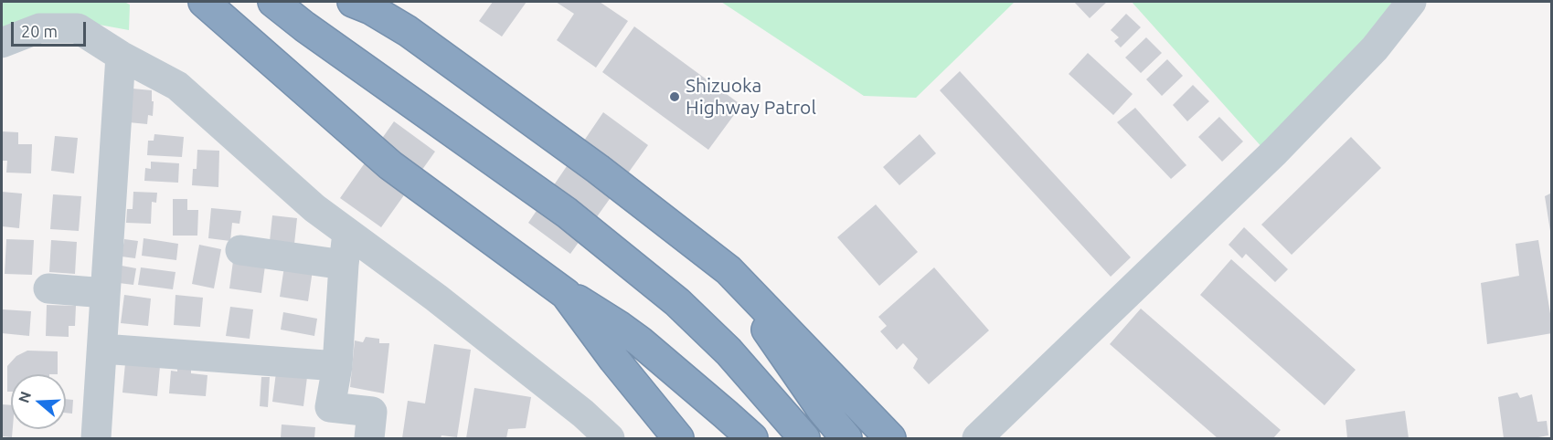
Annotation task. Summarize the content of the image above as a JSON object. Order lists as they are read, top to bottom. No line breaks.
{"places":["Shizuoka Highway Patrol"],"scale_bar":"20 m","north":"left"}
